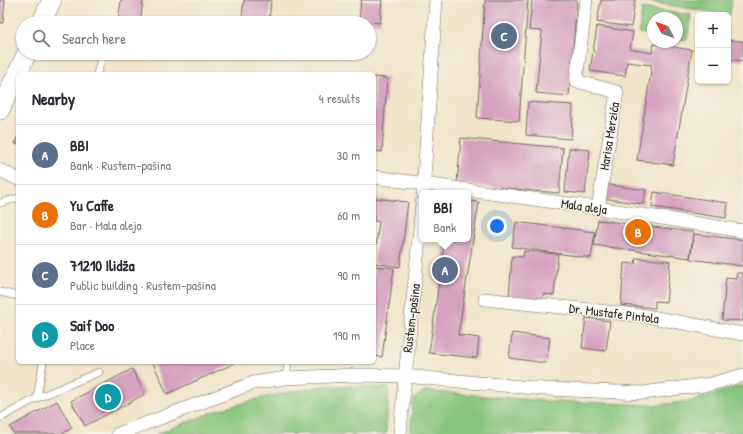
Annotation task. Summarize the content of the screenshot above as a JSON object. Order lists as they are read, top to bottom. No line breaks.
{"streets":{"street":["Harisa Merzića","Mala aleja","Dr. Mustafe Pintola","Rustem-pašina"]},"crossings":[["Harisa Merzića","Mala aleja"]],"north":"top left","page":{"map_buttons":["+","−"],"search":"Search here","pins":["C","B","A","D"],"heading":["Nearby","4 results"],"list":[{"mark":"A","name":"BBI","note":"Bank · Rustem-pašina","value":"30 m"},{"mark":"B","name":"Yu Caffe","note":"Bar · Mala aleja","value":"60 m"},{"mark":"C","name":"71210 Ilidža","note":"Public building · Rustem-pašina","value":"90 m"},{"mark":"D","name":"Saif Doo","note":"Place","value":"190 m"}],"popup":["BBI","Bank"]}}
